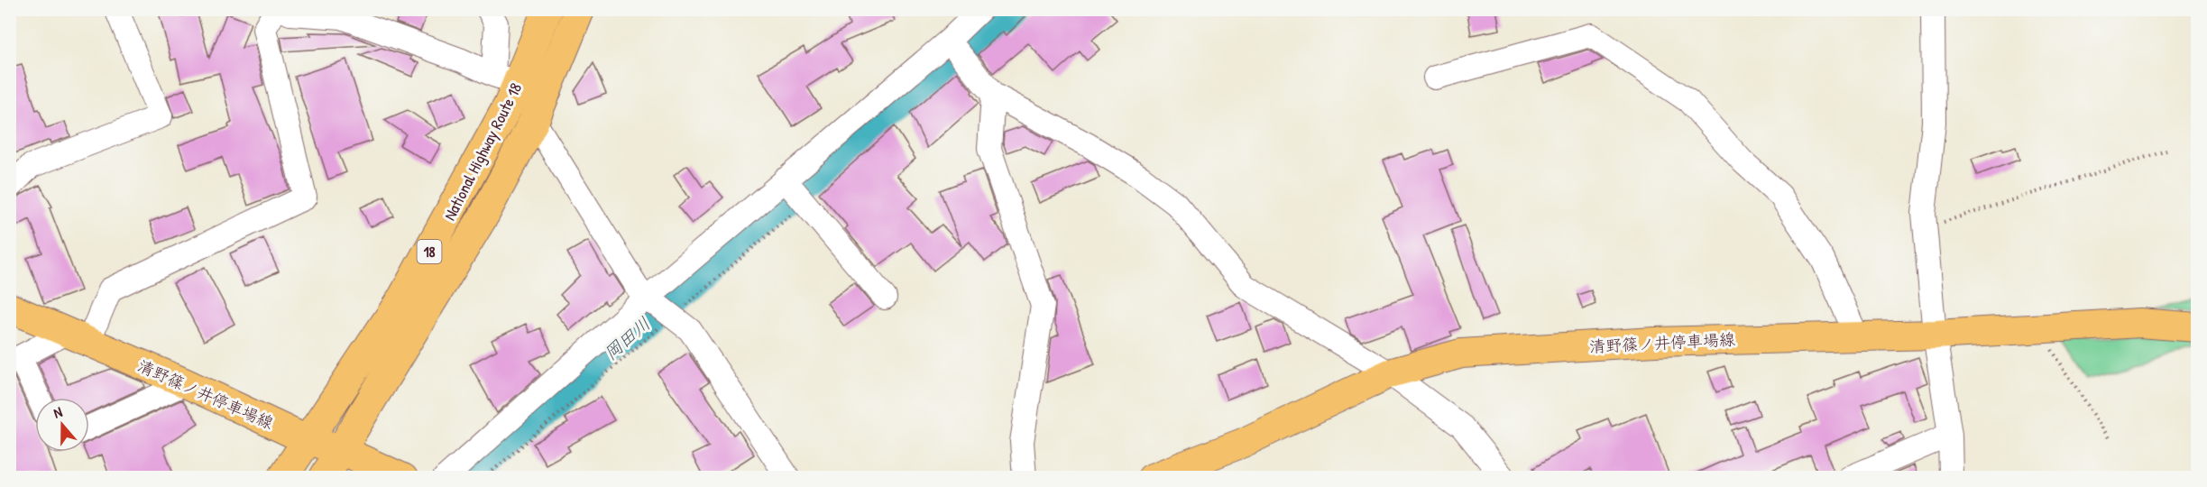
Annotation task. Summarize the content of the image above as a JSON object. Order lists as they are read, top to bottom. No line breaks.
{"streets":{"highway":["National Highway Route 18","18"],"main road":["清野篠ノ井停車場線"]},"crossings":[["National Highway Route 18","清野篠ノ井停車場線"]],"water":["岡田川"],"north":"top"}
